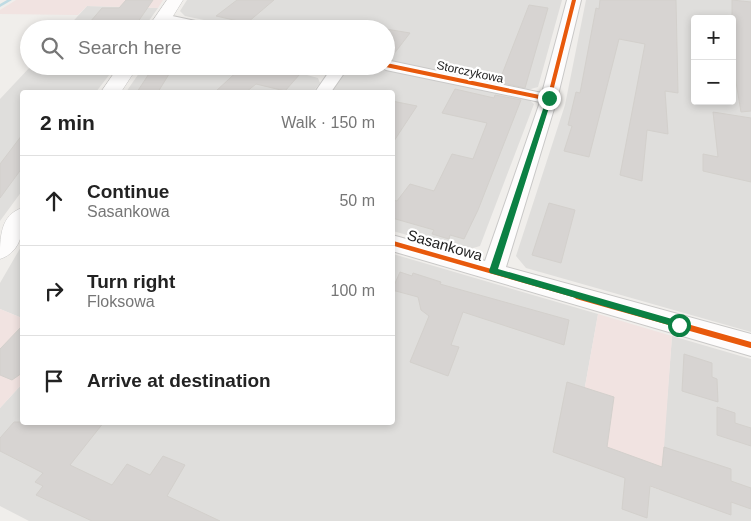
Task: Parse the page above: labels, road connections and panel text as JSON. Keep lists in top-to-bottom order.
{
  "streets": {
    "street": ["Storczykowa", "Sasankowa"]
  },
  "page": {
    "map_buttons": ["+", "−"],
    "search": "Search here",
    "heading": ["2 min", "Walk · 150 m"],
    "list": [
      ["Continue", "Sasankowa", "50 m"],
      ["Turn right", "Floksowa", "100 m"],
      "Arrive at destination"
    ]
  }
}
